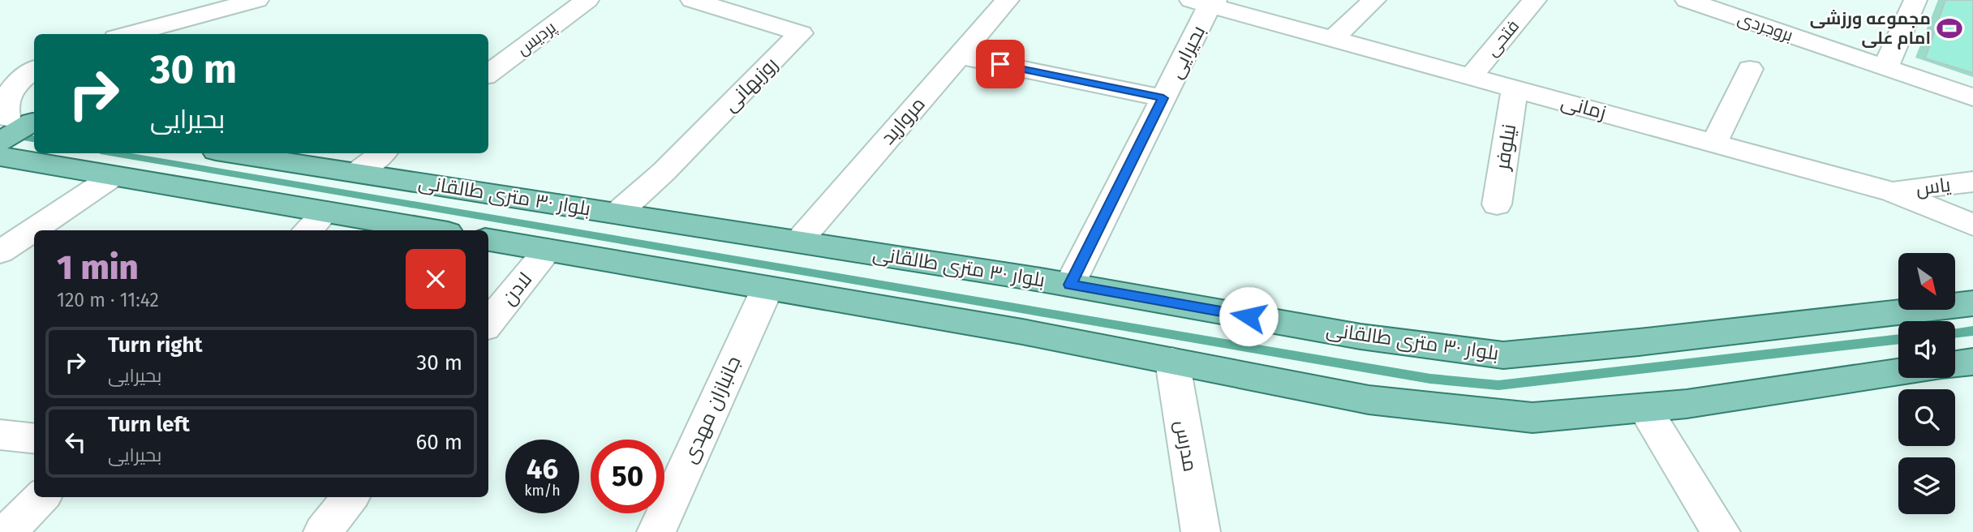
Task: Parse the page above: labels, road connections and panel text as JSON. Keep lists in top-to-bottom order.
{
  "streets": {
    "main road": ["بلوار ۳۰ متری طالقانی"],
    "street": [
      "بروجردی",
      "پردیس",
      "فتحی",
      "بحیرایی",
      "روزبهانی",
      "زمانی",
      "مروارید",
      "نیلوفر",
      "یاس",
      "لادن",
      "جانبازان مهدی",
      "مدرس"
    ]
  },
  "crossings": [
    ["فتحی", "زمانی"],
    ["بحیرایی", "زمانی"],
    ["بحیرایی", "مروارید"],
    ["بحیرایی", "بلوار ۳۰ متری طالقانی"],
    ["روزبهانی", "بلوار ۳۰ متری طالقانی"],
    ["زمانی", "نیلوفر"],
    ["زمانی", "یاس"],
    ["مروارید", "بلوار ۳۰ متری طالقانی"]
  ],
  "places": {
    "sports": ["مجموعه ورزشی امام علی"]
  },
  "north": "bottom right",
  "page": {
    "turn": ["30 m", "بحیرایی"],
    "heading": ["1 min", "120 m · 11:42"],
    "list": [
      {
        "name": "Turn right",
        "note": "بحیرایی",
        "value": "30 m"
      },
      {
        "name": "Turn left",
        "note": "بحیرایی",
        "value": "60 m"
      }
    ],
    "speed": "46 km/h",
    "limit": "50"
  }
}
